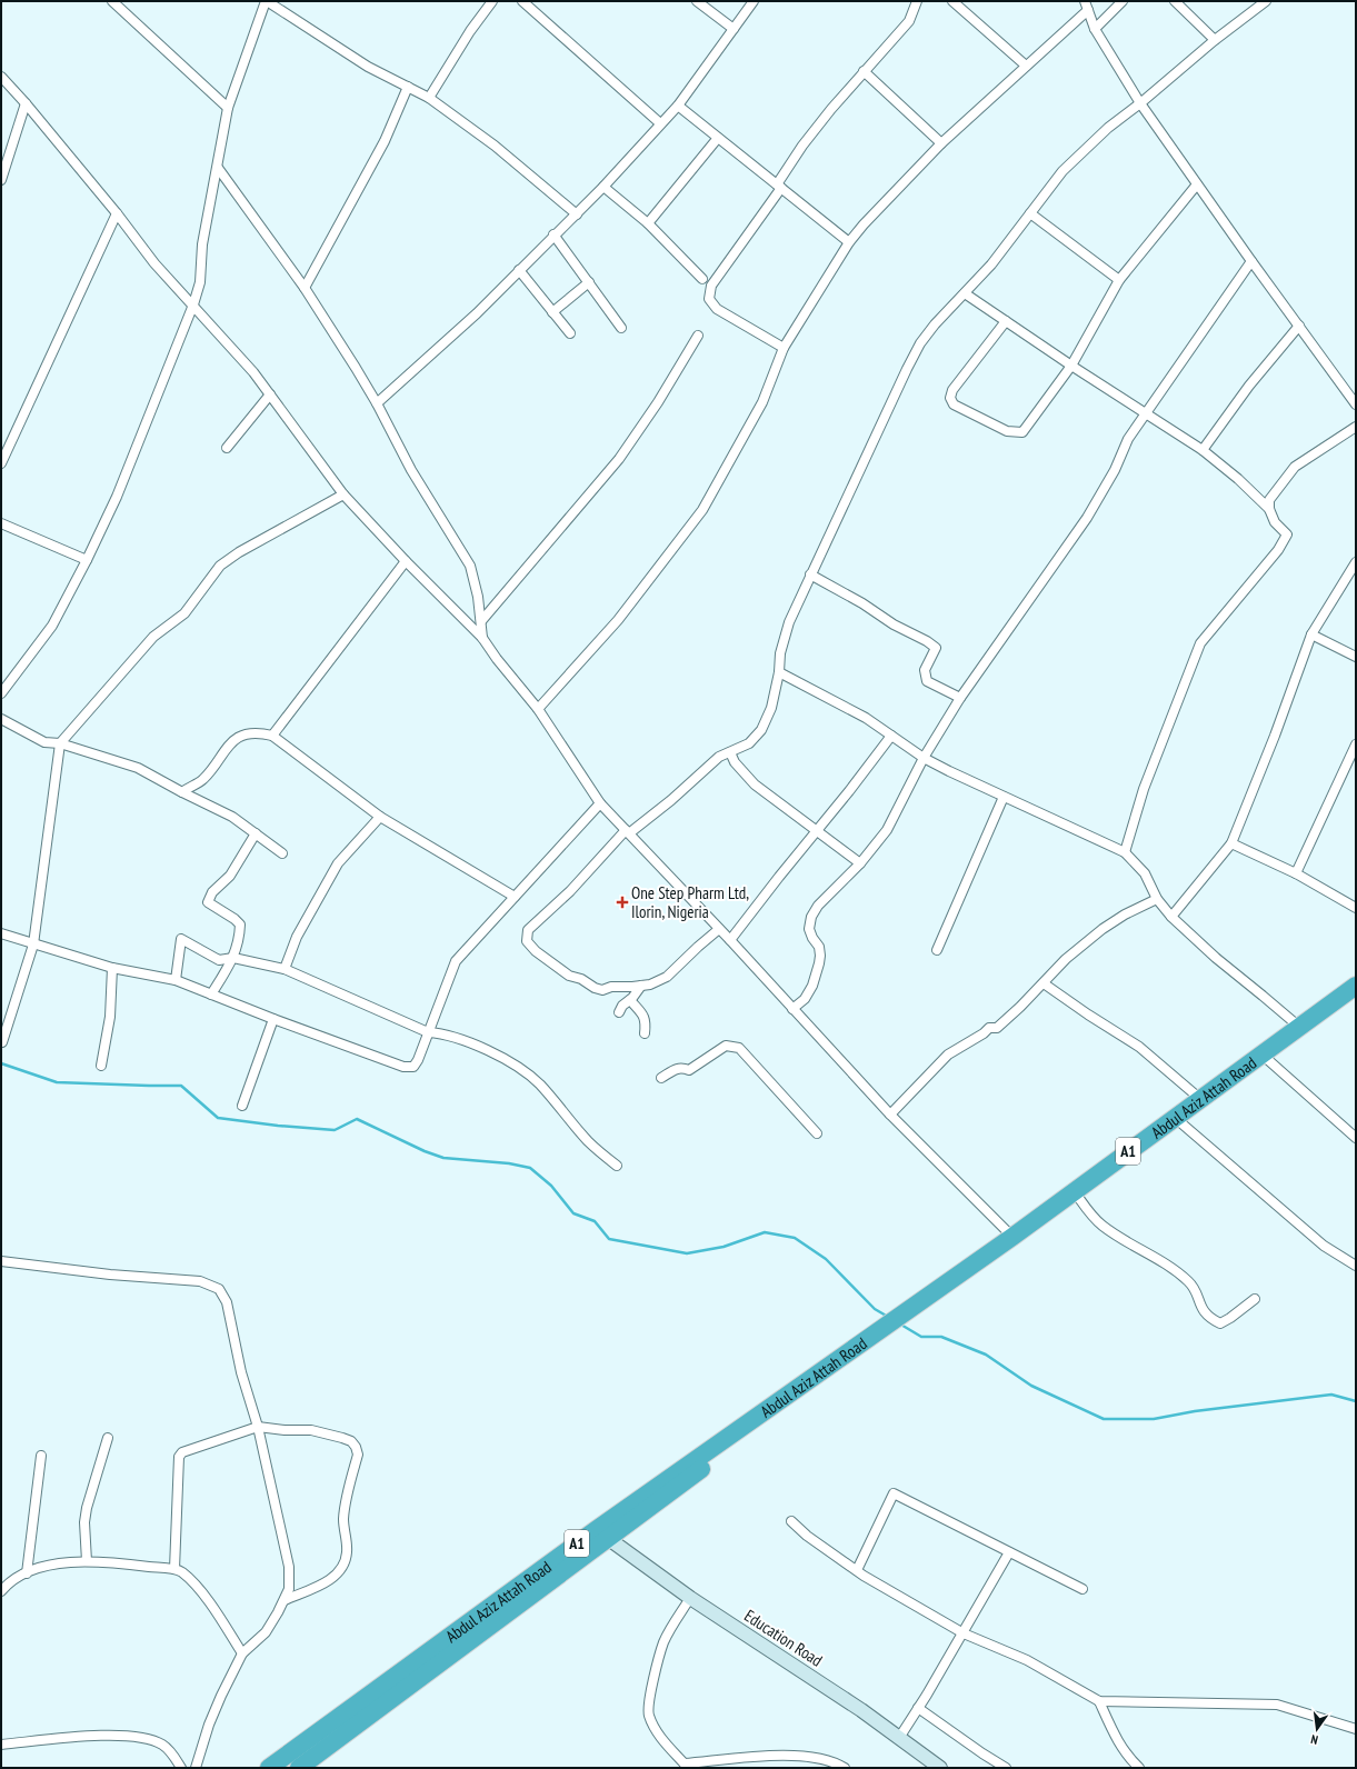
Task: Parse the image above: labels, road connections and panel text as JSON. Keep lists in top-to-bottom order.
{
  "streets": {
    "highway": ["Abdul Aziz Attah Road", "A1"],
    "street": ["Education Road"]
  },
  "crossings": [
    ["Abdul Aziz Attah Road", "Education Road"]
  ],
  "places": {
    "health": ["One Step Pharm Ltd, Ilorin, Nigeria"]
  },
  "north": "bottom"
}
